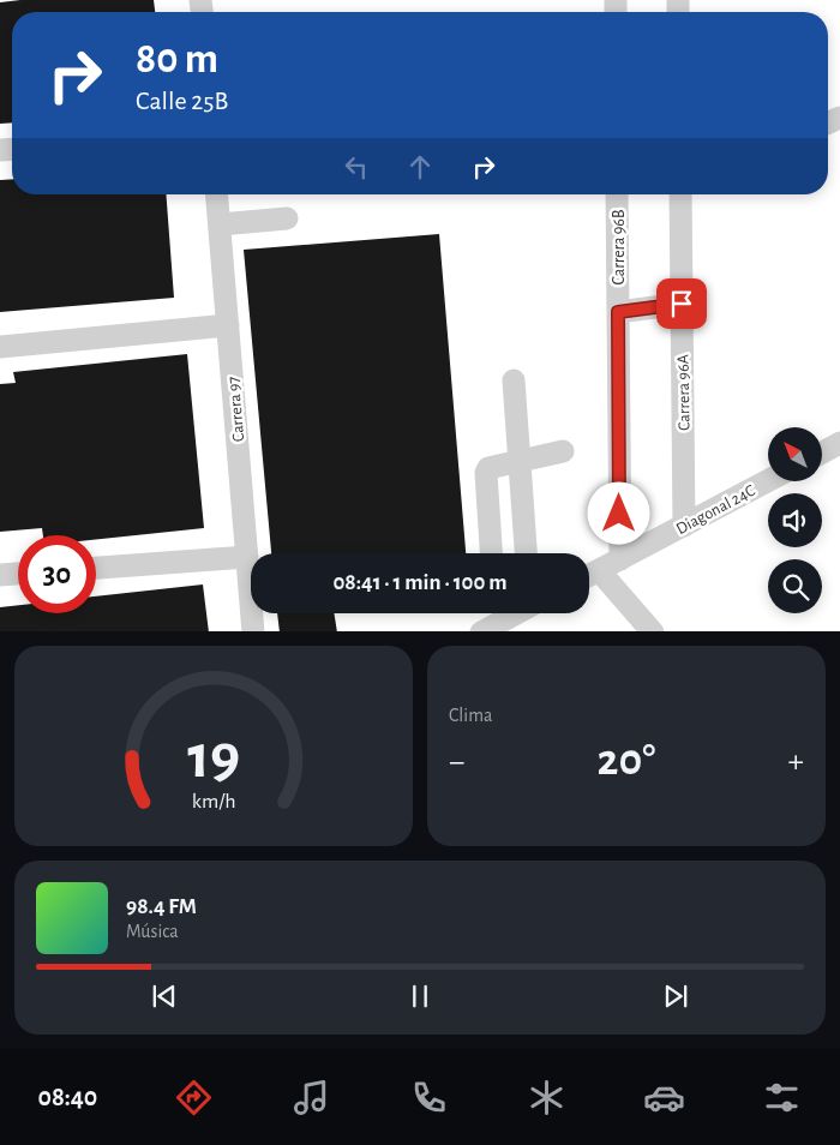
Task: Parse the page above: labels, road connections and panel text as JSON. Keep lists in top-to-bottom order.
{
  "streets": {
    "street": [
      "Carrera 96B",
      "Carrera 96A",
      "Carrera 97",
      "Diagonal 24C"
    ]
  },
  "crossings": [
    ["Carrera 96B", "Diagonal 24C"],
    ["Carrera 96A", "Diagonal 24C"]
  ],
  "north": "top left",
  "page": {
    "turn": ["80 m", "Calle 25B"],
    "limit": "30",
    "trip": "08:41 · 1 min · 100 m",
    "tile": "Clima",
    "heat": ["−", "20°", "+"],
    "song": ["98.4 FM", "Música"],
    "tabs": "08:40",
    "gauge": ["19", "km/h"]
  }
}
